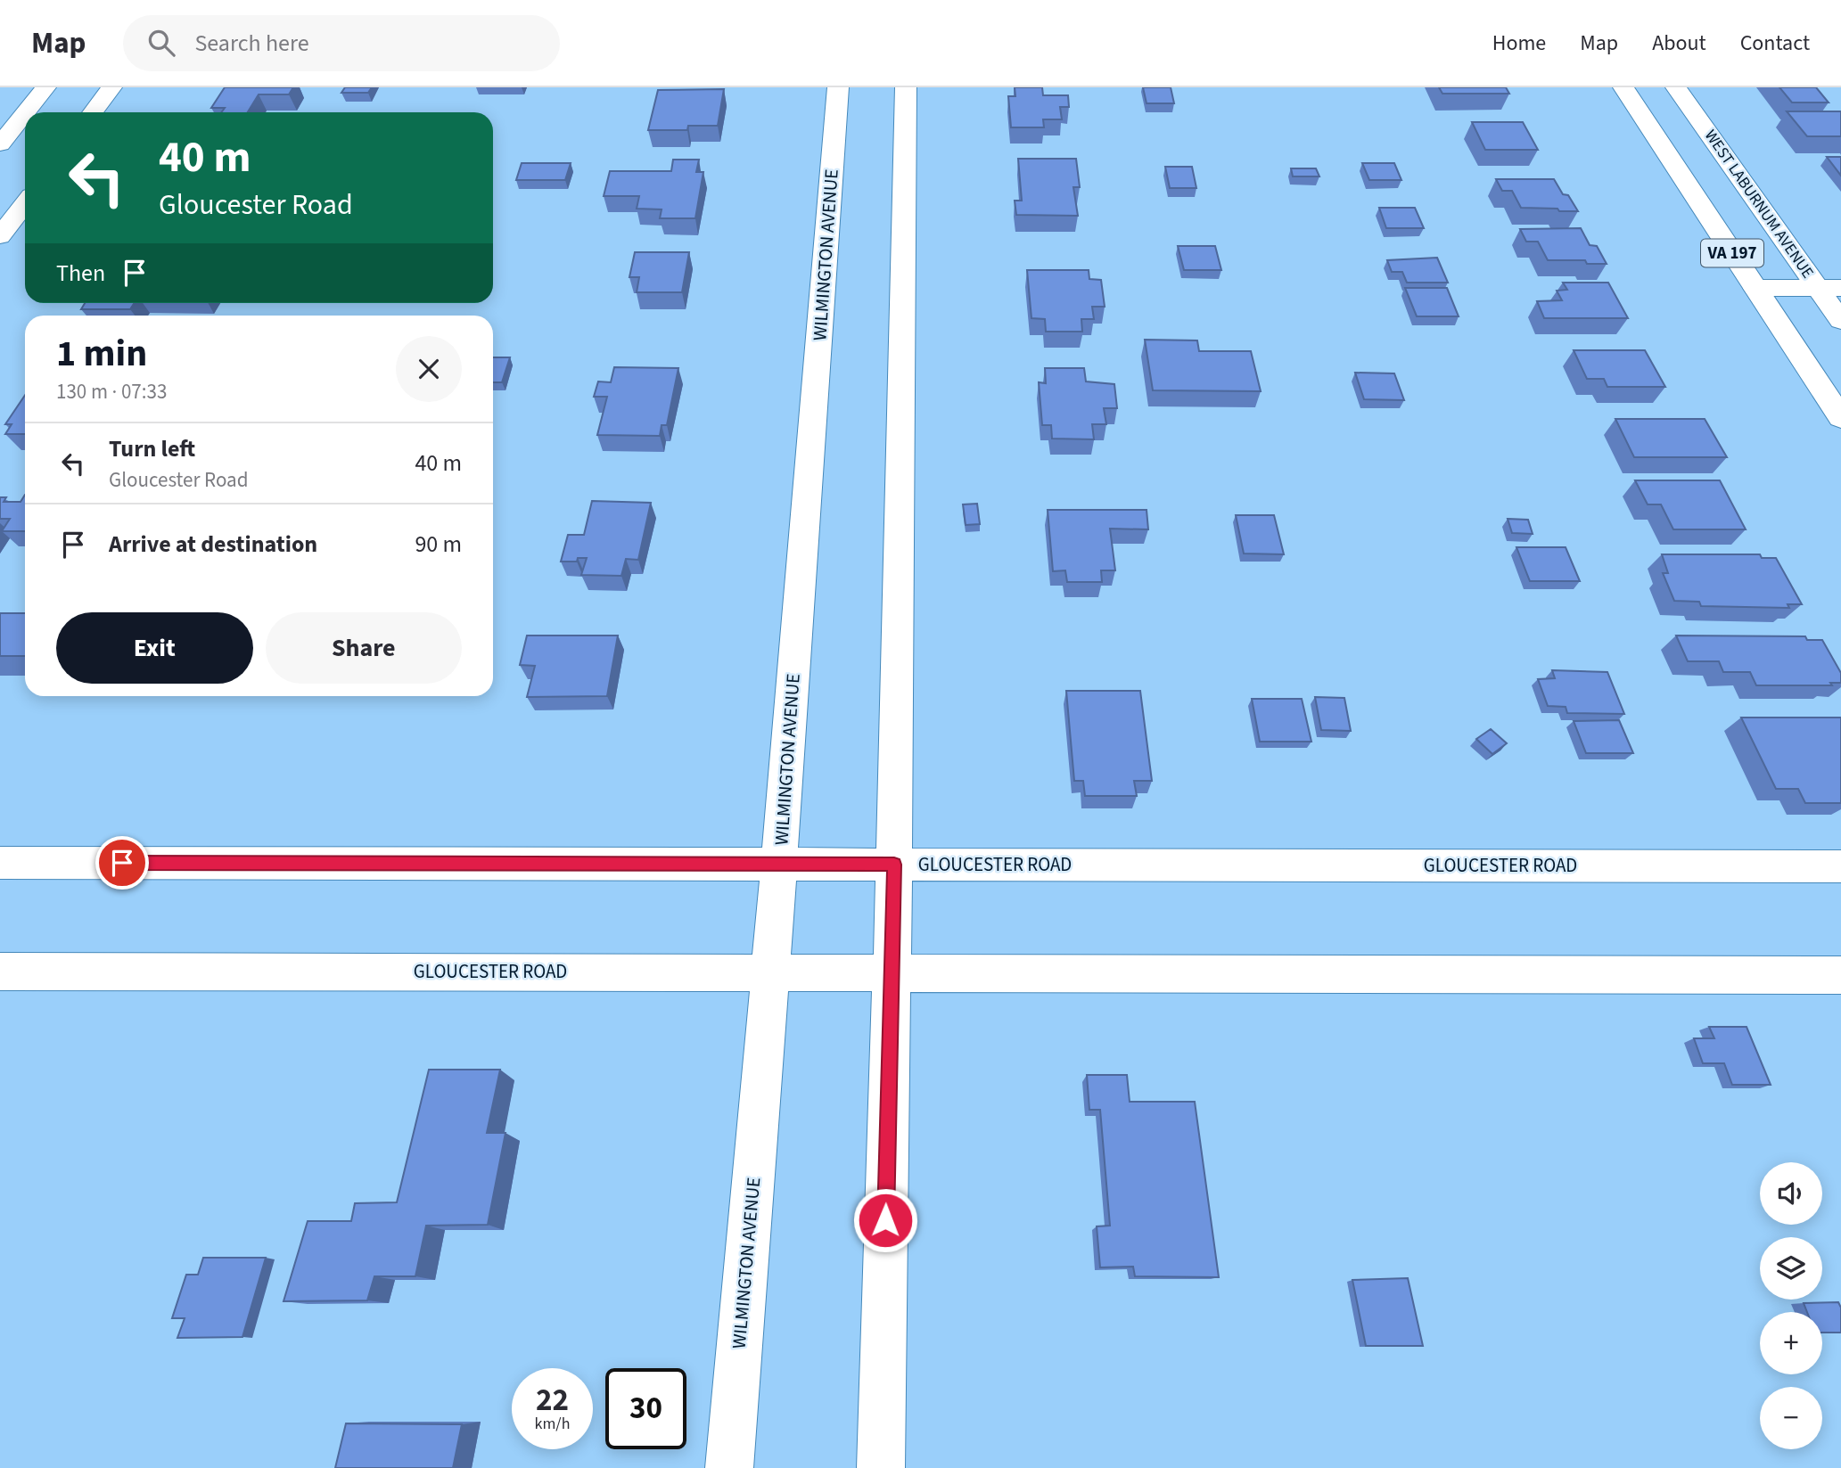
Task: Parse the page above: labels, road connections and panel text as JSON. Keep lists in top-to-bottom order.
{
  "streets": {
    "street": [
      "WEST LABURNUM AVENUE",
      "VA 197",
      "WILMINGTON AVENUE",
      "GLOUCESTER ROAD"
    ]
  },
  "crossings": [
    ["WILMINGTON AVENUE", "GLOUCESTER ROAD"]
  ],
  "page": {
    "header": "Map",
    "search": "Search here",
    "nav": [
      "Home",
      "Map",
      "About",
      "Contact"
    ],
    "turn": ["40 m", "Gloucester Road"],
    "then": "Then",
    "heading": ["1 min", "130 m · 07:33"],
    "list": [
      {
        "name": "Turn left",
        "note": "Gloucester Road",
        "value": "40 m"
      },
      {
        "name": "Arrive at destination",
        "value": "90 m"
      }
    ],
    "buttons": ["Exit", "Share"],
    "map_buttons": ["+", "−"],
    "speed": "22 km/h",
    "limit": "30"
  }
}
